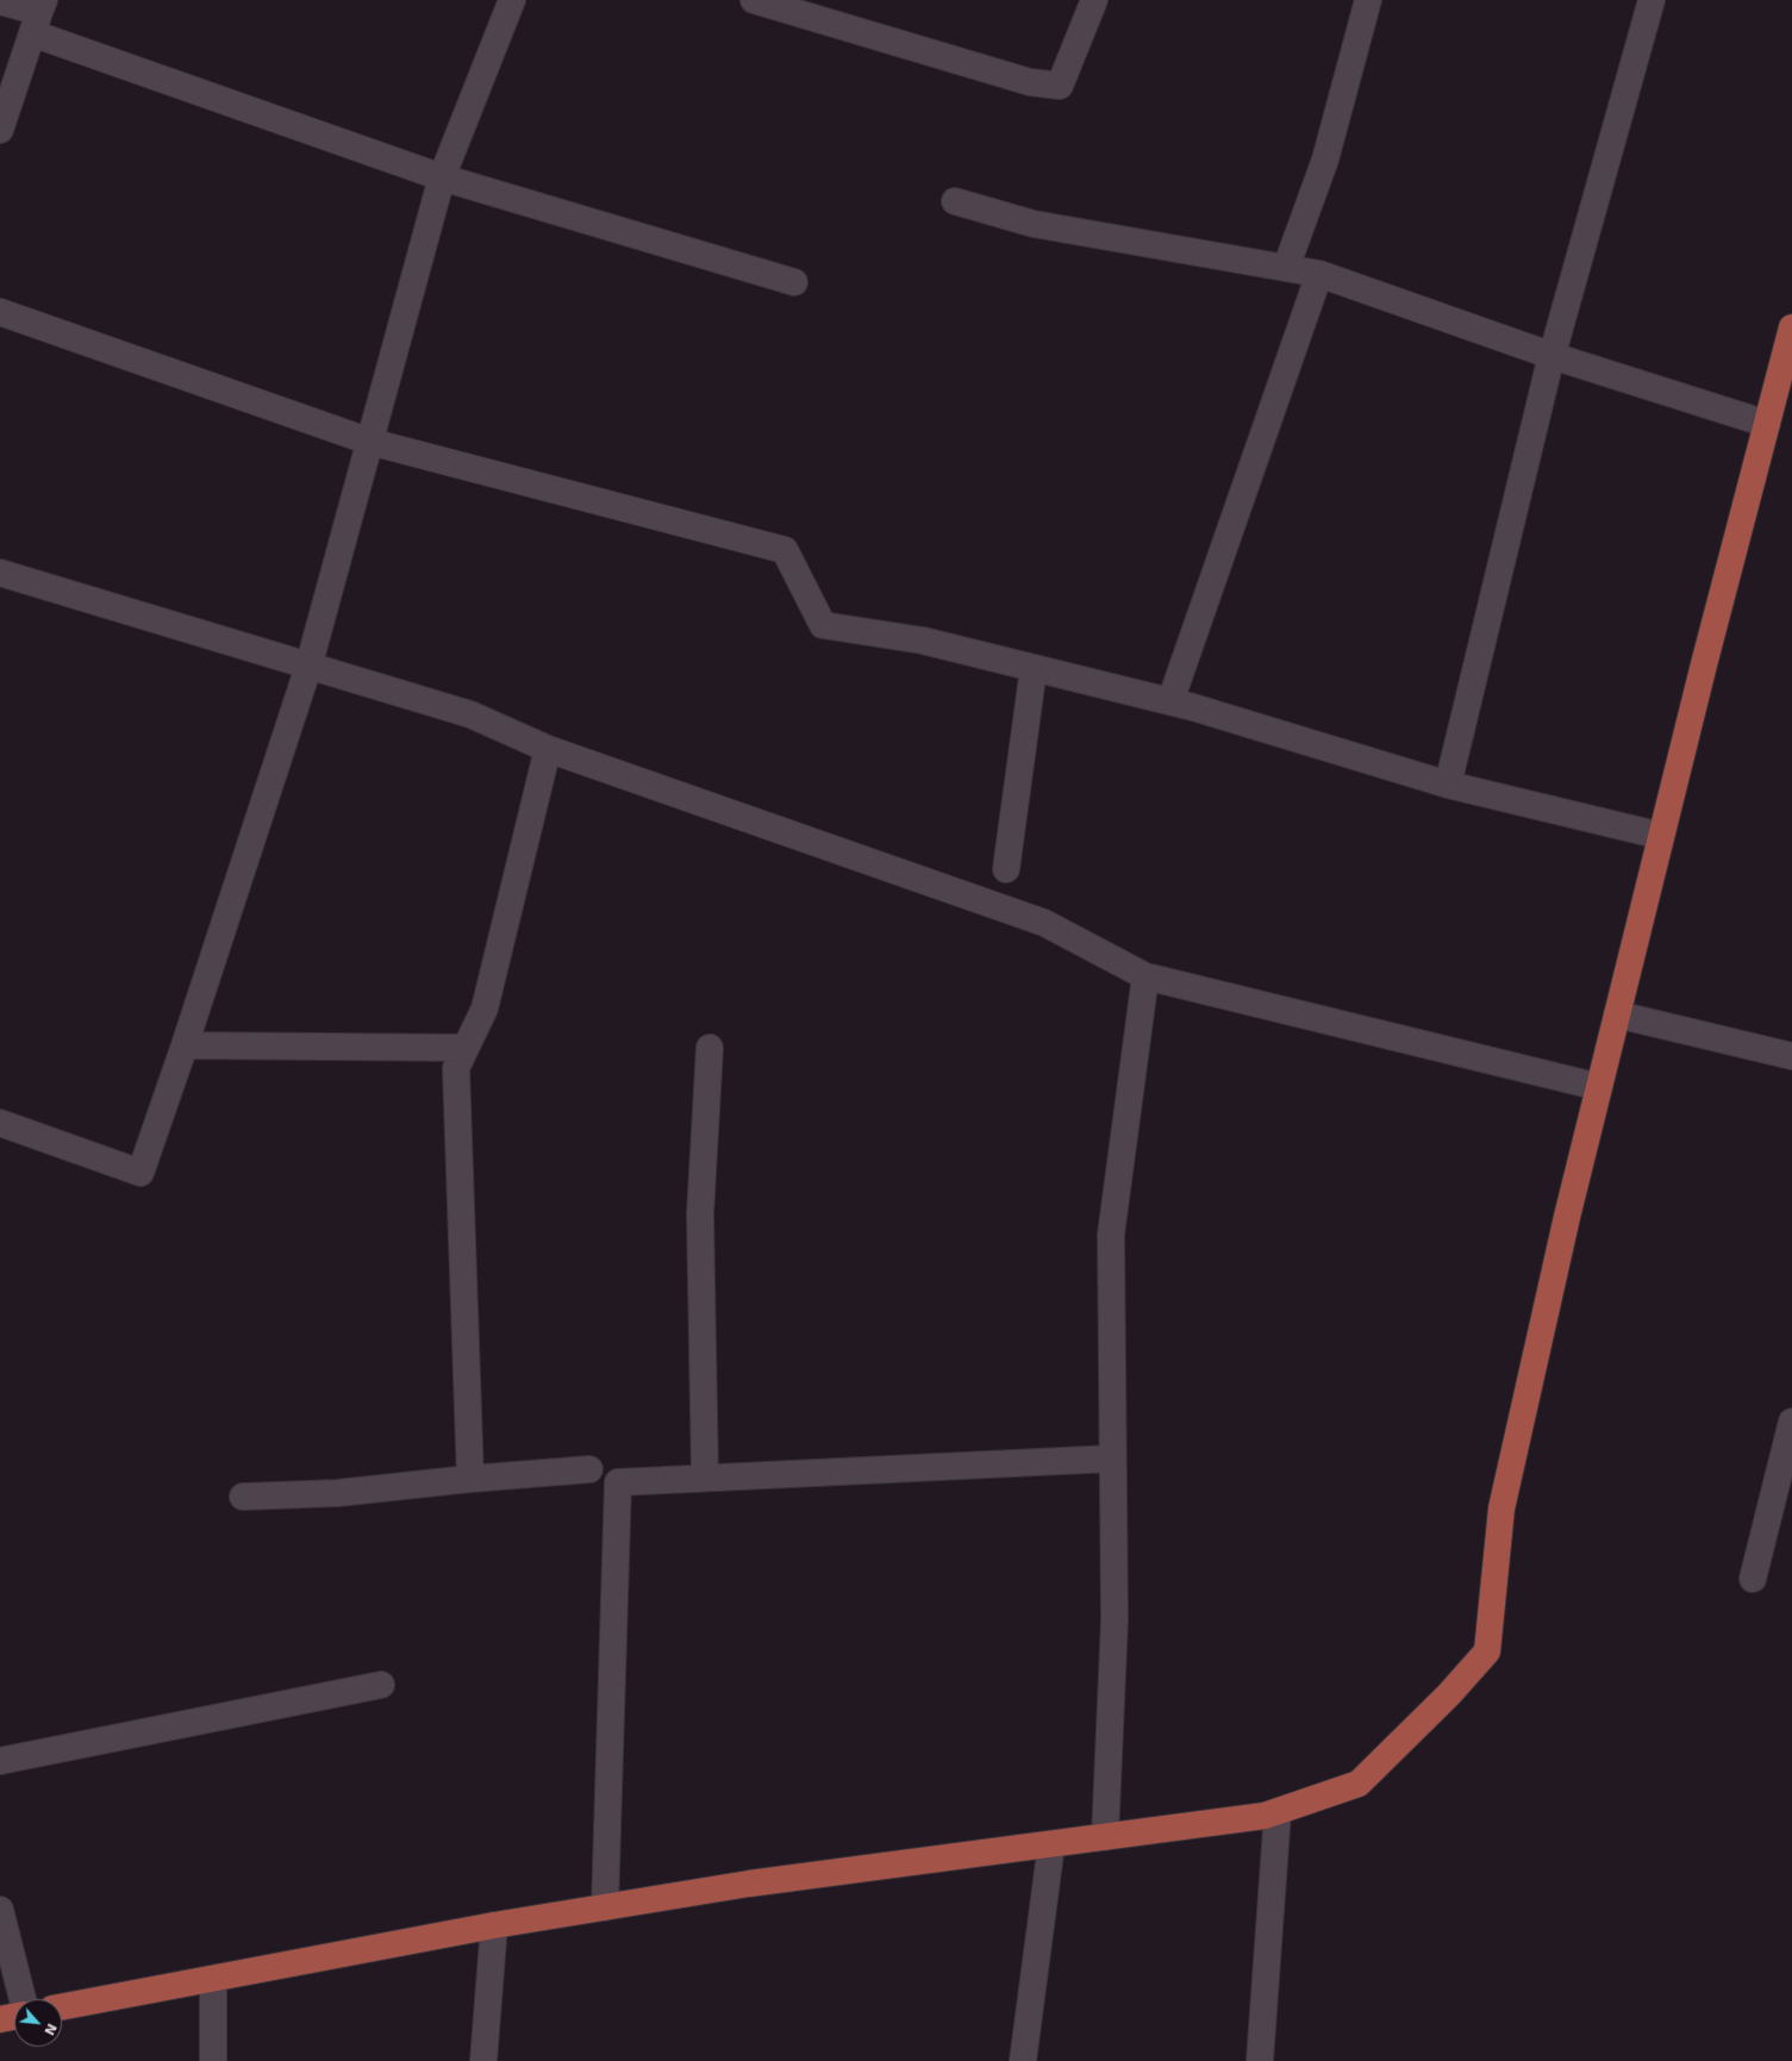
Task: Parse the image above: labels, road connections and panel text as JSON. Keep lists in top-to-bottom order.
{
  "north": "bottom right"
}
